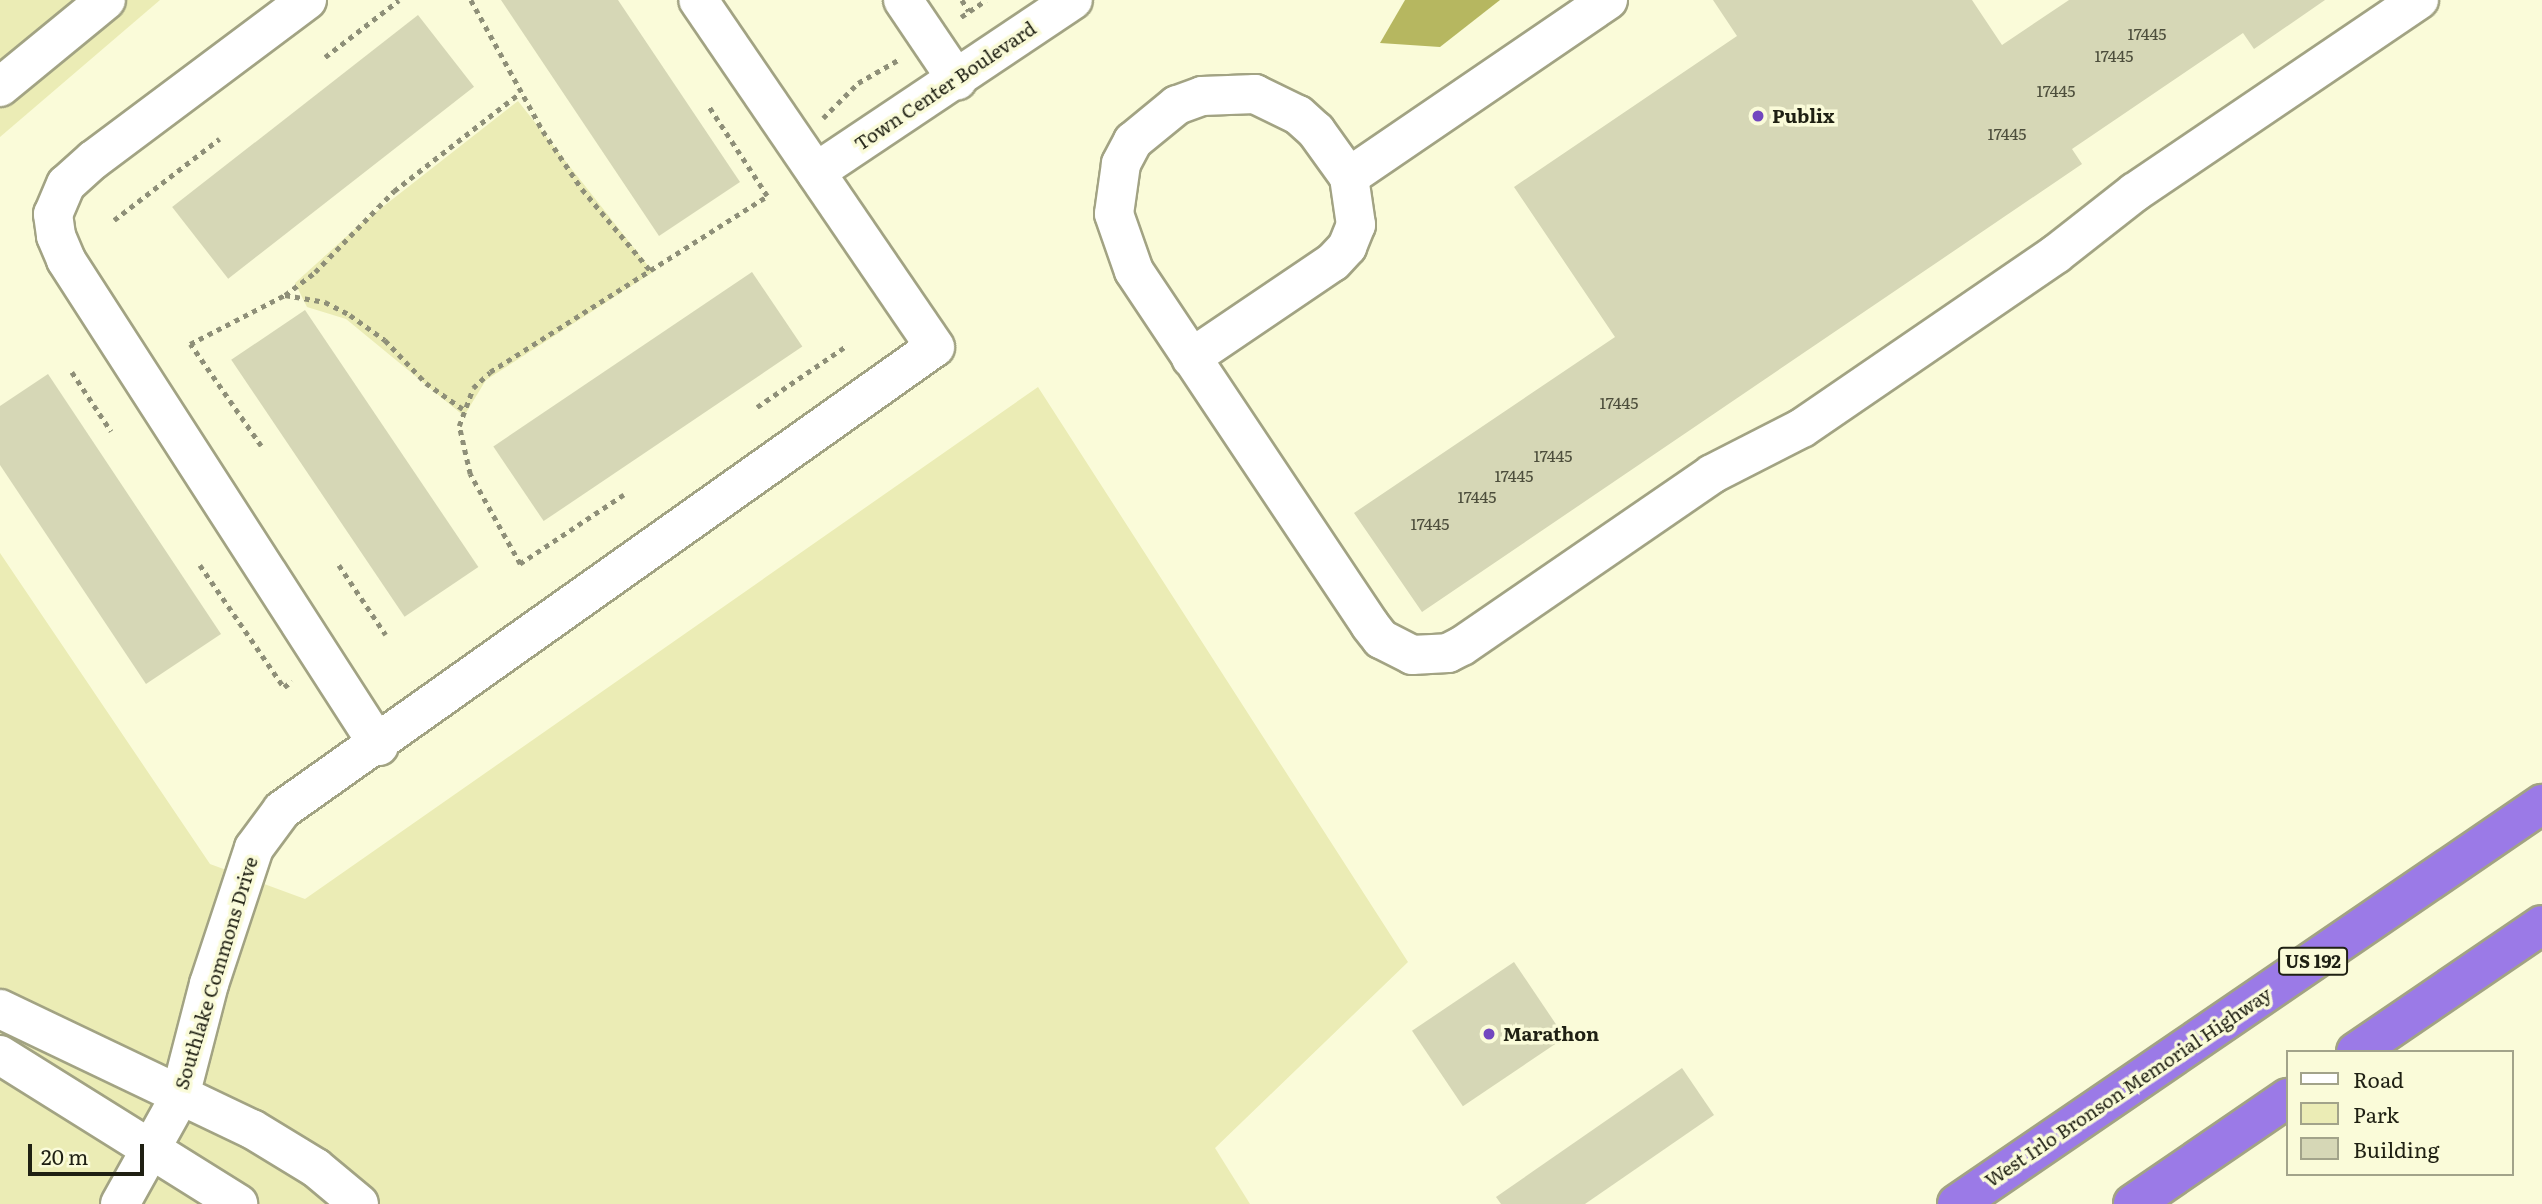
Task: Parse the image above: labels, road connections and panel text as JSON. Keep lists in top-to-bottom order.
{
  "streets": {
    "highway": ["US 192", "West Irlo Bronson Memorial Highway"],
    "street": ["Town Center Boulevard", "Southlake Commons Drive"]
  },
  "crossings": [
    ["Town Center Boulevard", "Southlake Commons Drive"]
  ],
  "places": ["Publix", "Marathon"],
  "house_numbers": [
    "17445",
    "17445",
    "17445",
    "17445",
    "17445",
    "17445",
    "17445",
    "17445",
    "17445"
  ],
  "legend": ["Road", "Park", "Building"],
  "scale_bar": "20 m"
}
